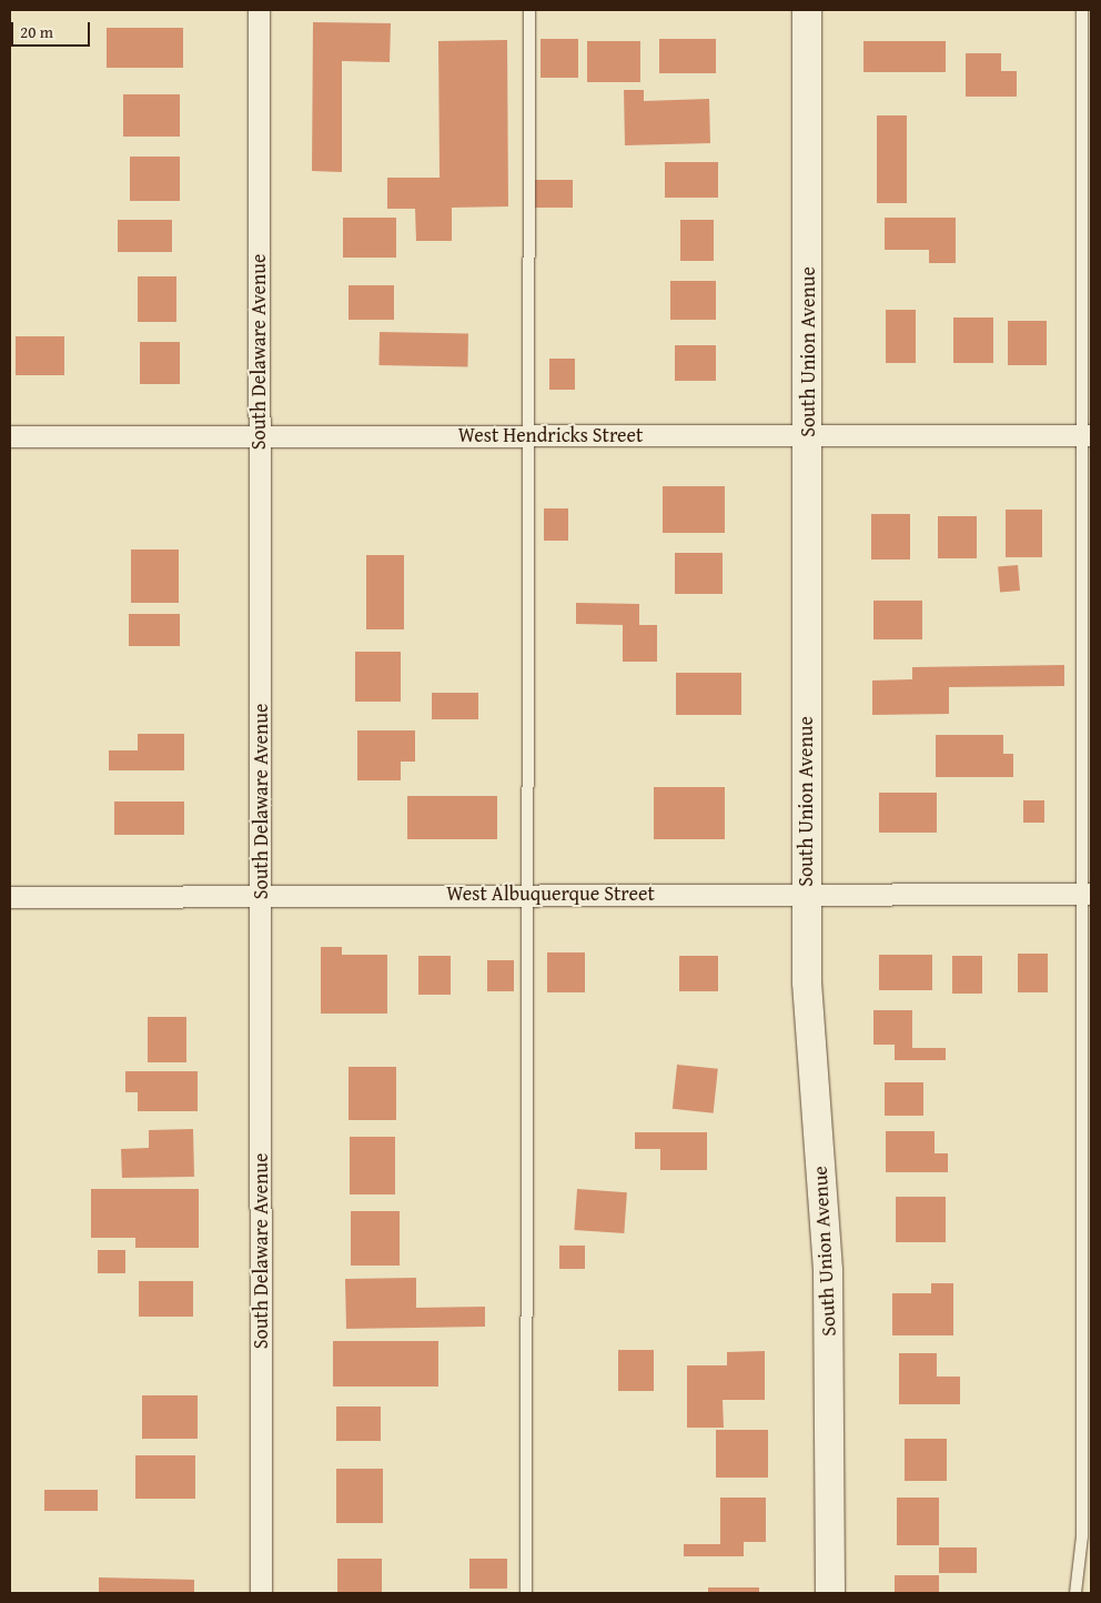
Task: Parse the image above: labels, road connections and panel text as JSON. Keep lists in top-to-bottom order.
{
  "streets": {
    "main road": ["South Union Avenue"],
    "street": ["South Delaware Avenue", "West Hendricks Street", "West Albuquerque Street"]
  },
  "crossings": [
    ["South Delaware Avenue", "West Hendricks Street"],
    ["South Delaware Avenue", "West Albuquerque Street"],
    ["South Union Avenue", "West Hendricks Street"],
    ["South Union Avenue", "West Albuquerque Street"]
  ],
  "scale_bar": "20 m"
}
